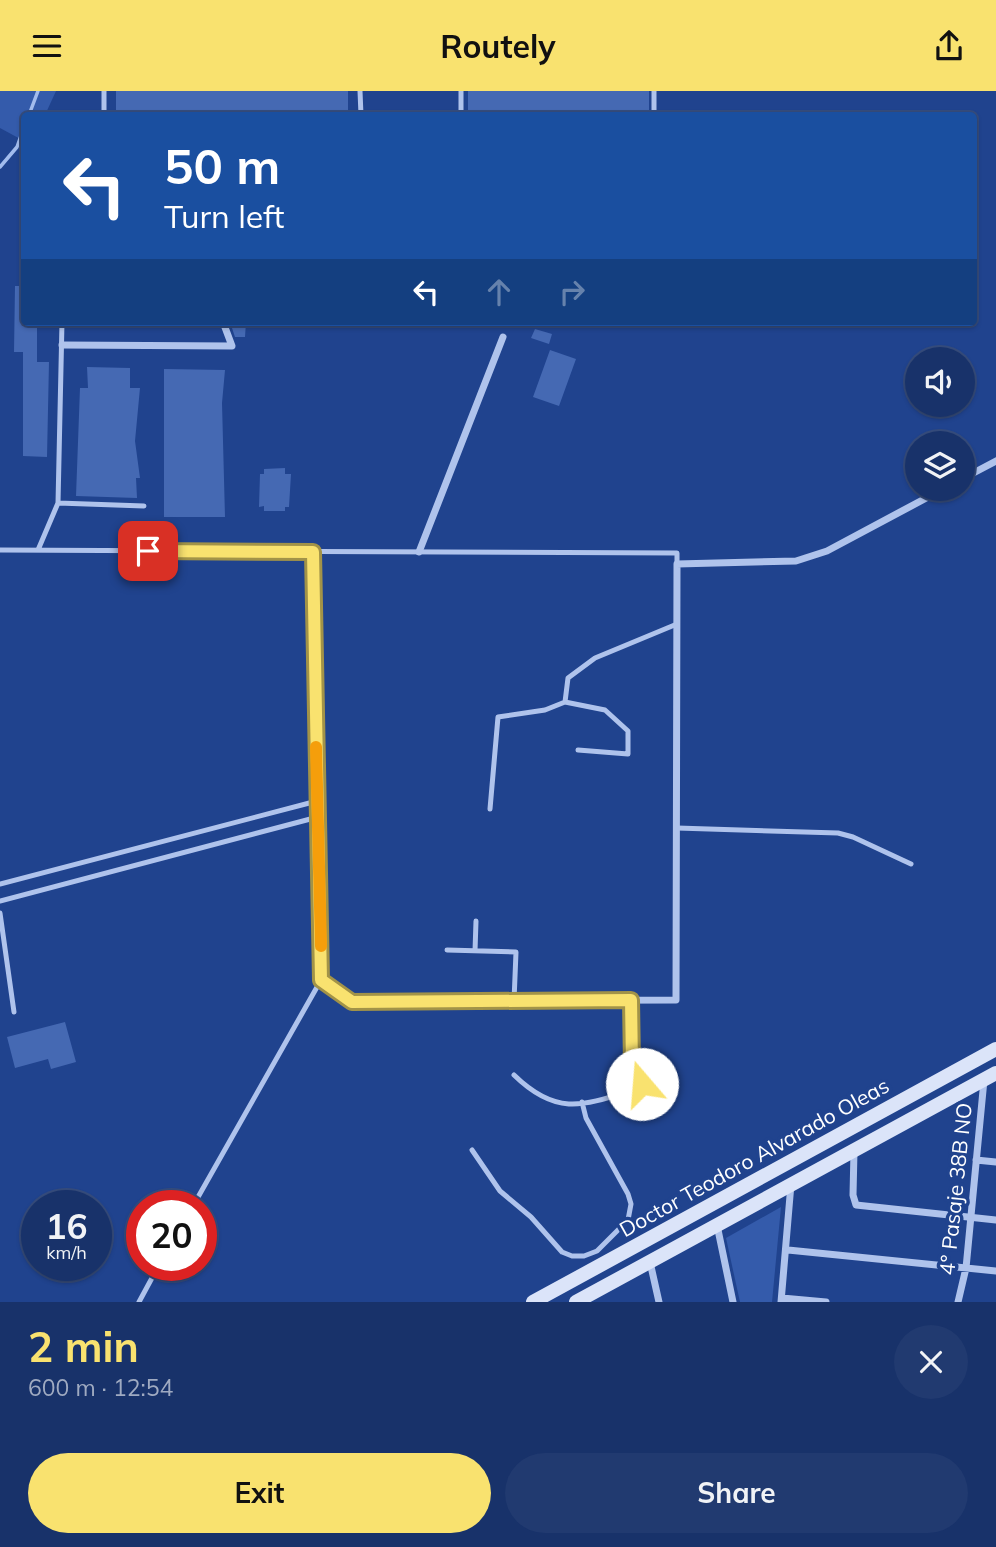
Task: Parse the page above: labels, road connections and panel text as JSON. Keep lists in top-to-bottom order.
{
  "streets": {
    "main road": ["Doctor Teodoro Alvarado Oleas"],
    "street": ["4° Pasaje 38B NO"]
  },
  "crossings": [
    ["Doctor Teodoro Alvarado Oleas", "4° Pasaje 38B NO"]
  ],
  "page": {
    "header": "Routely",
    "turn": ["50 m", "Turn left"],
    "speed": "16 km/h",
    "limit": "20",
    "heading": ["2 min", "600 m · 12:54"],
    "buttons": ["Exit", "Share"]
  }
}
